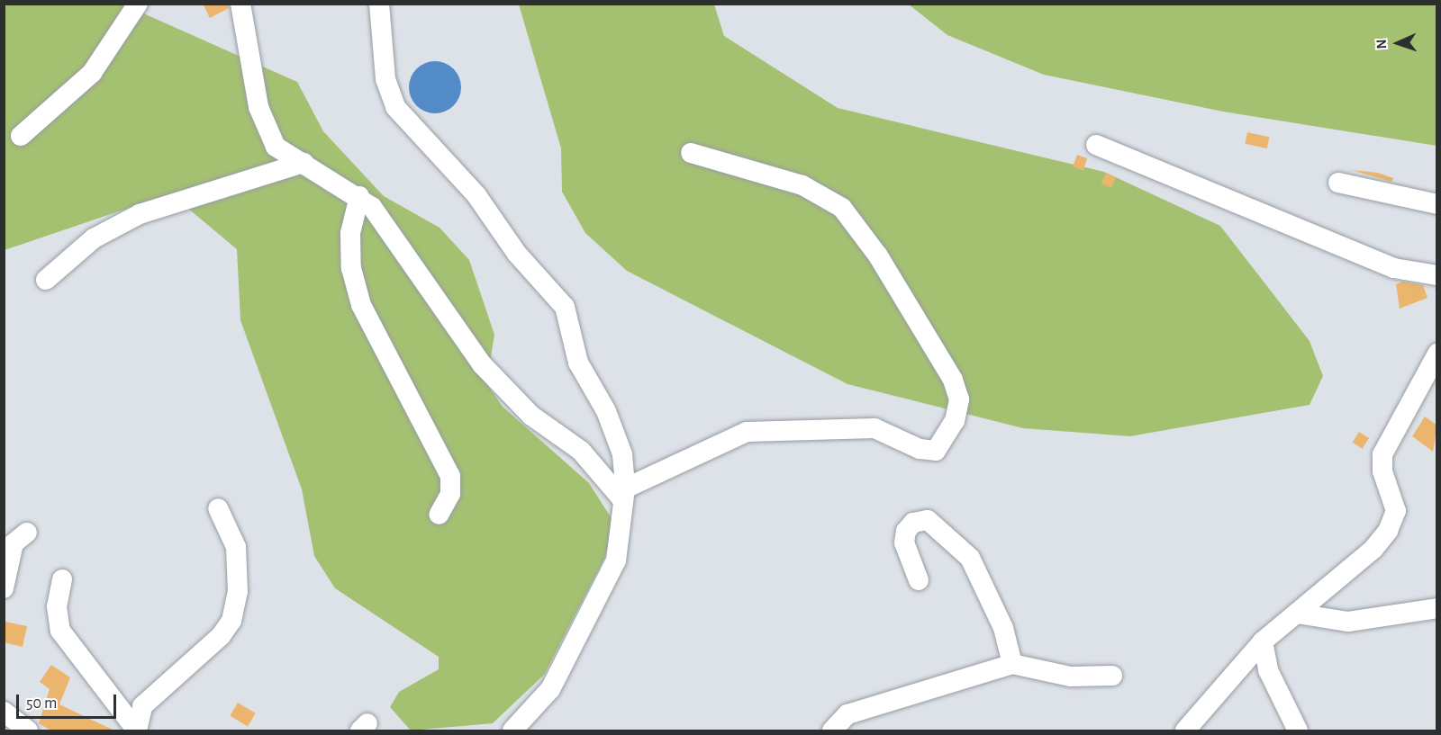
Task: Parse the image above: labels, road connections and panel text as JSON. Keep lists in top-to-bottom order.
{
  "scale_bar": "50 m",
  "north": "left"
}
